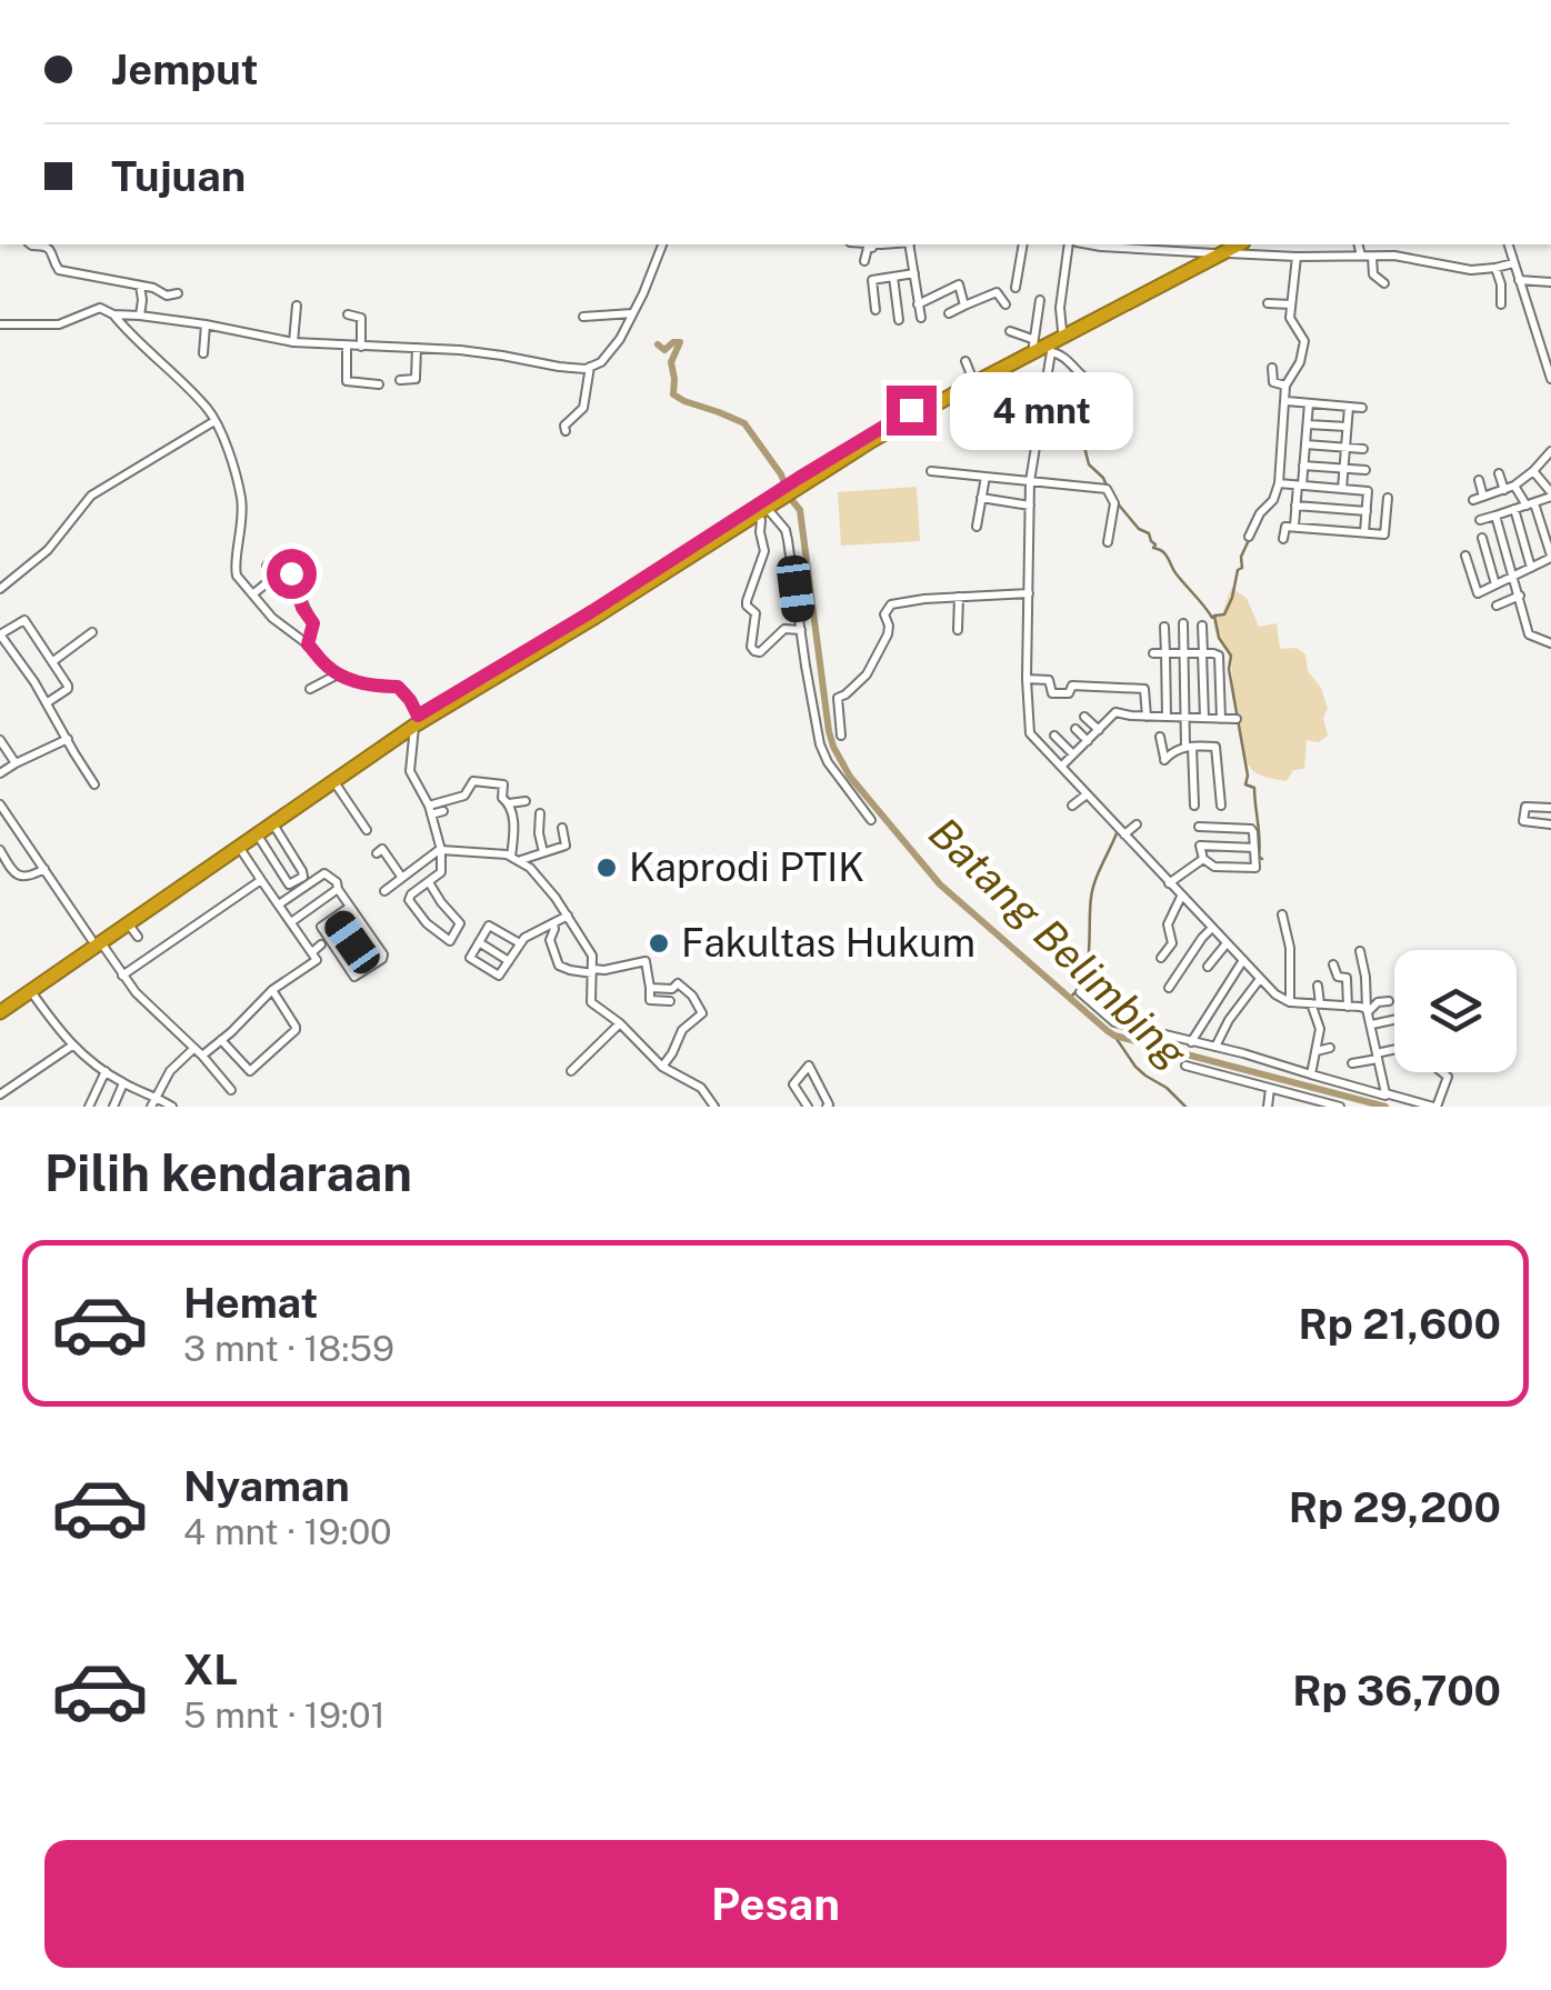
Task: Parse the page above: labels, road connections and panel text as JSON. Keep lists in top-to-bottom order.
{
  "water": ["Batang Belimbing"],
  "places": ["Kaprodi PTIK", "Fakultas Hukum"],
  "page": {
    "banner": ["Jemput", "Tujuan"],
    "bubble": "4 mnt",
    "heading": "Pilih kendaraan",
    "list": [
      {
        "name": "Hemat",
        "note": "3 mnt · 18:59",
        "value": "Rp 21,600"
      },
      {
        "name": "Nyaman",
        "note": "4 mnt · 19:00",
        "value": "Rp 29,200"
      },
      {
        "name": "XL",
        "note": "5 mnt · 19:01",
        "value": "Rp 36,700"
      }
    ],
    "buttons": "Pesan"
  }
}
